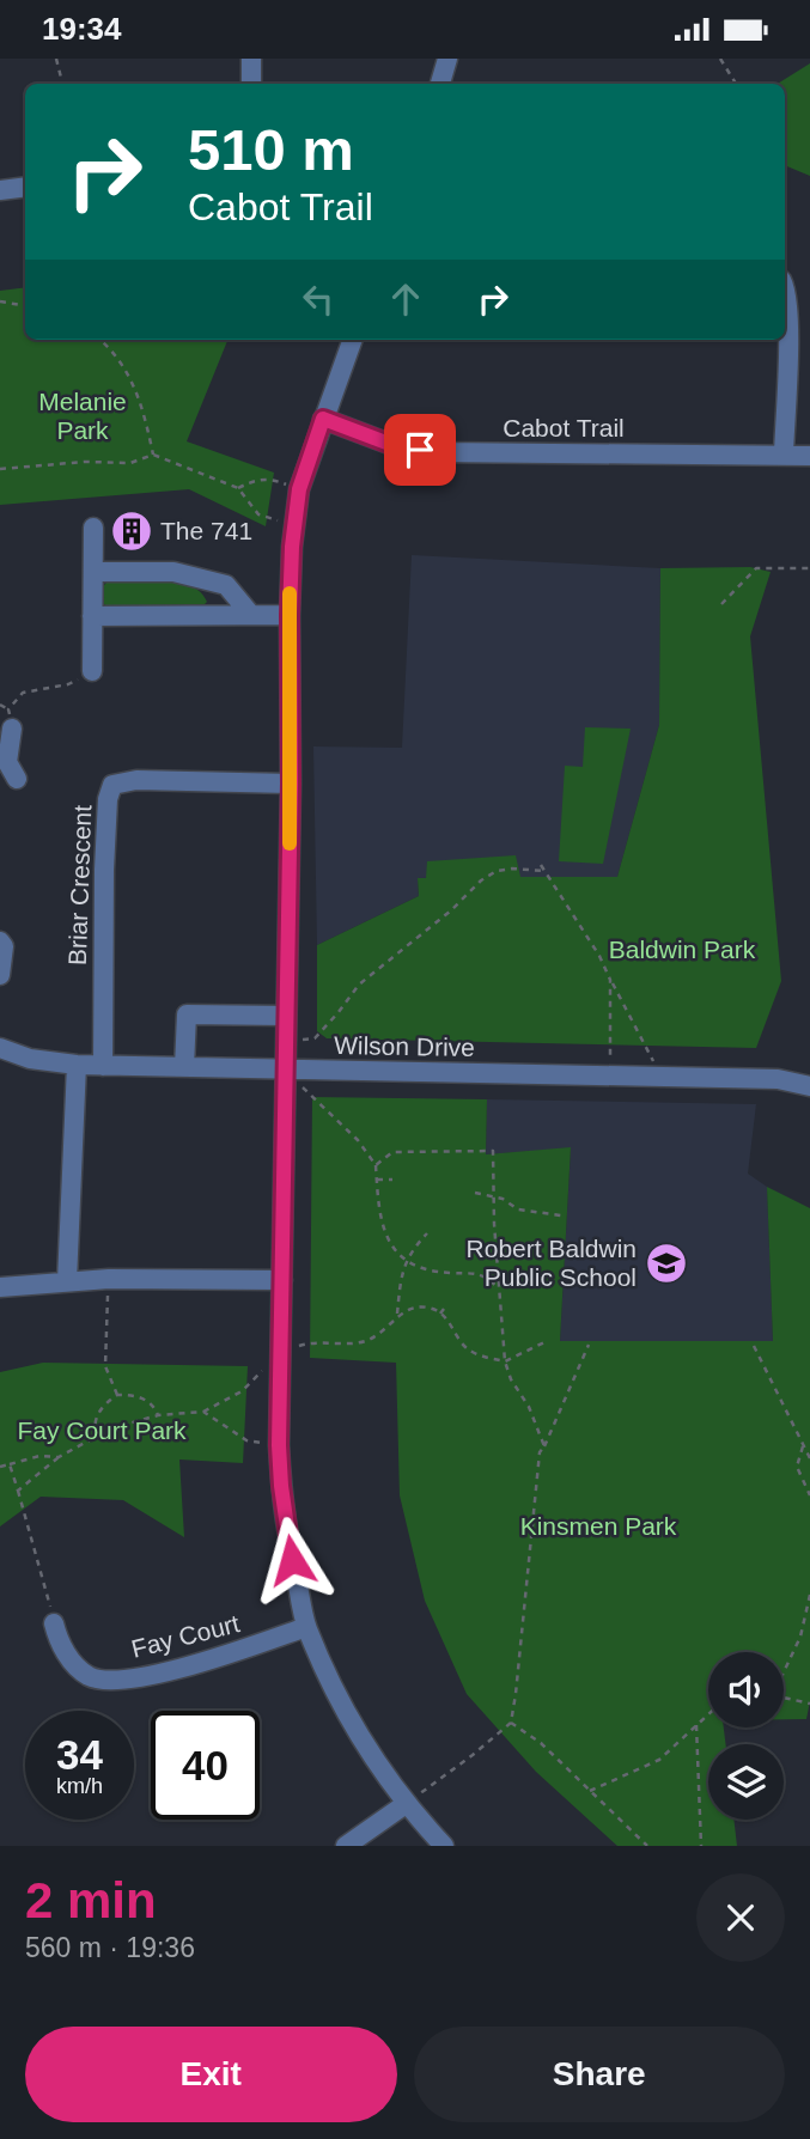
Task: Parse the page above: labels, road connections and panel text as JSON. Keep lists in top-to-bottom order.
{
  "streets": {
    "street": [
      "Cabot Trail",
      "Briar Crescent",
      "Wilson Drive",
      "Fay Court"
    ]
  },
  "crossings": [
    ["Briar Crescent", "Wilson Drive"]
  ],
  "parks": [
    "Melanie Park",
    "Baldwin Park",
    "Fay Court Park",
    "Kinsmen Park"
  ],
  "places": {
    "building": ["The 741"],
    "school or university": ["Robert Baldwin Public School"]
  },
  "page": {
    "status": "19:34",
    "turn": ["510 m", "Cabot Trail"],
    "speed": "34 km/h",
    "limit": "40",
    "heading": ["2 min", "560 m · 19:36"],
    "buttons": ["Exit", "Share"]
  }
}
